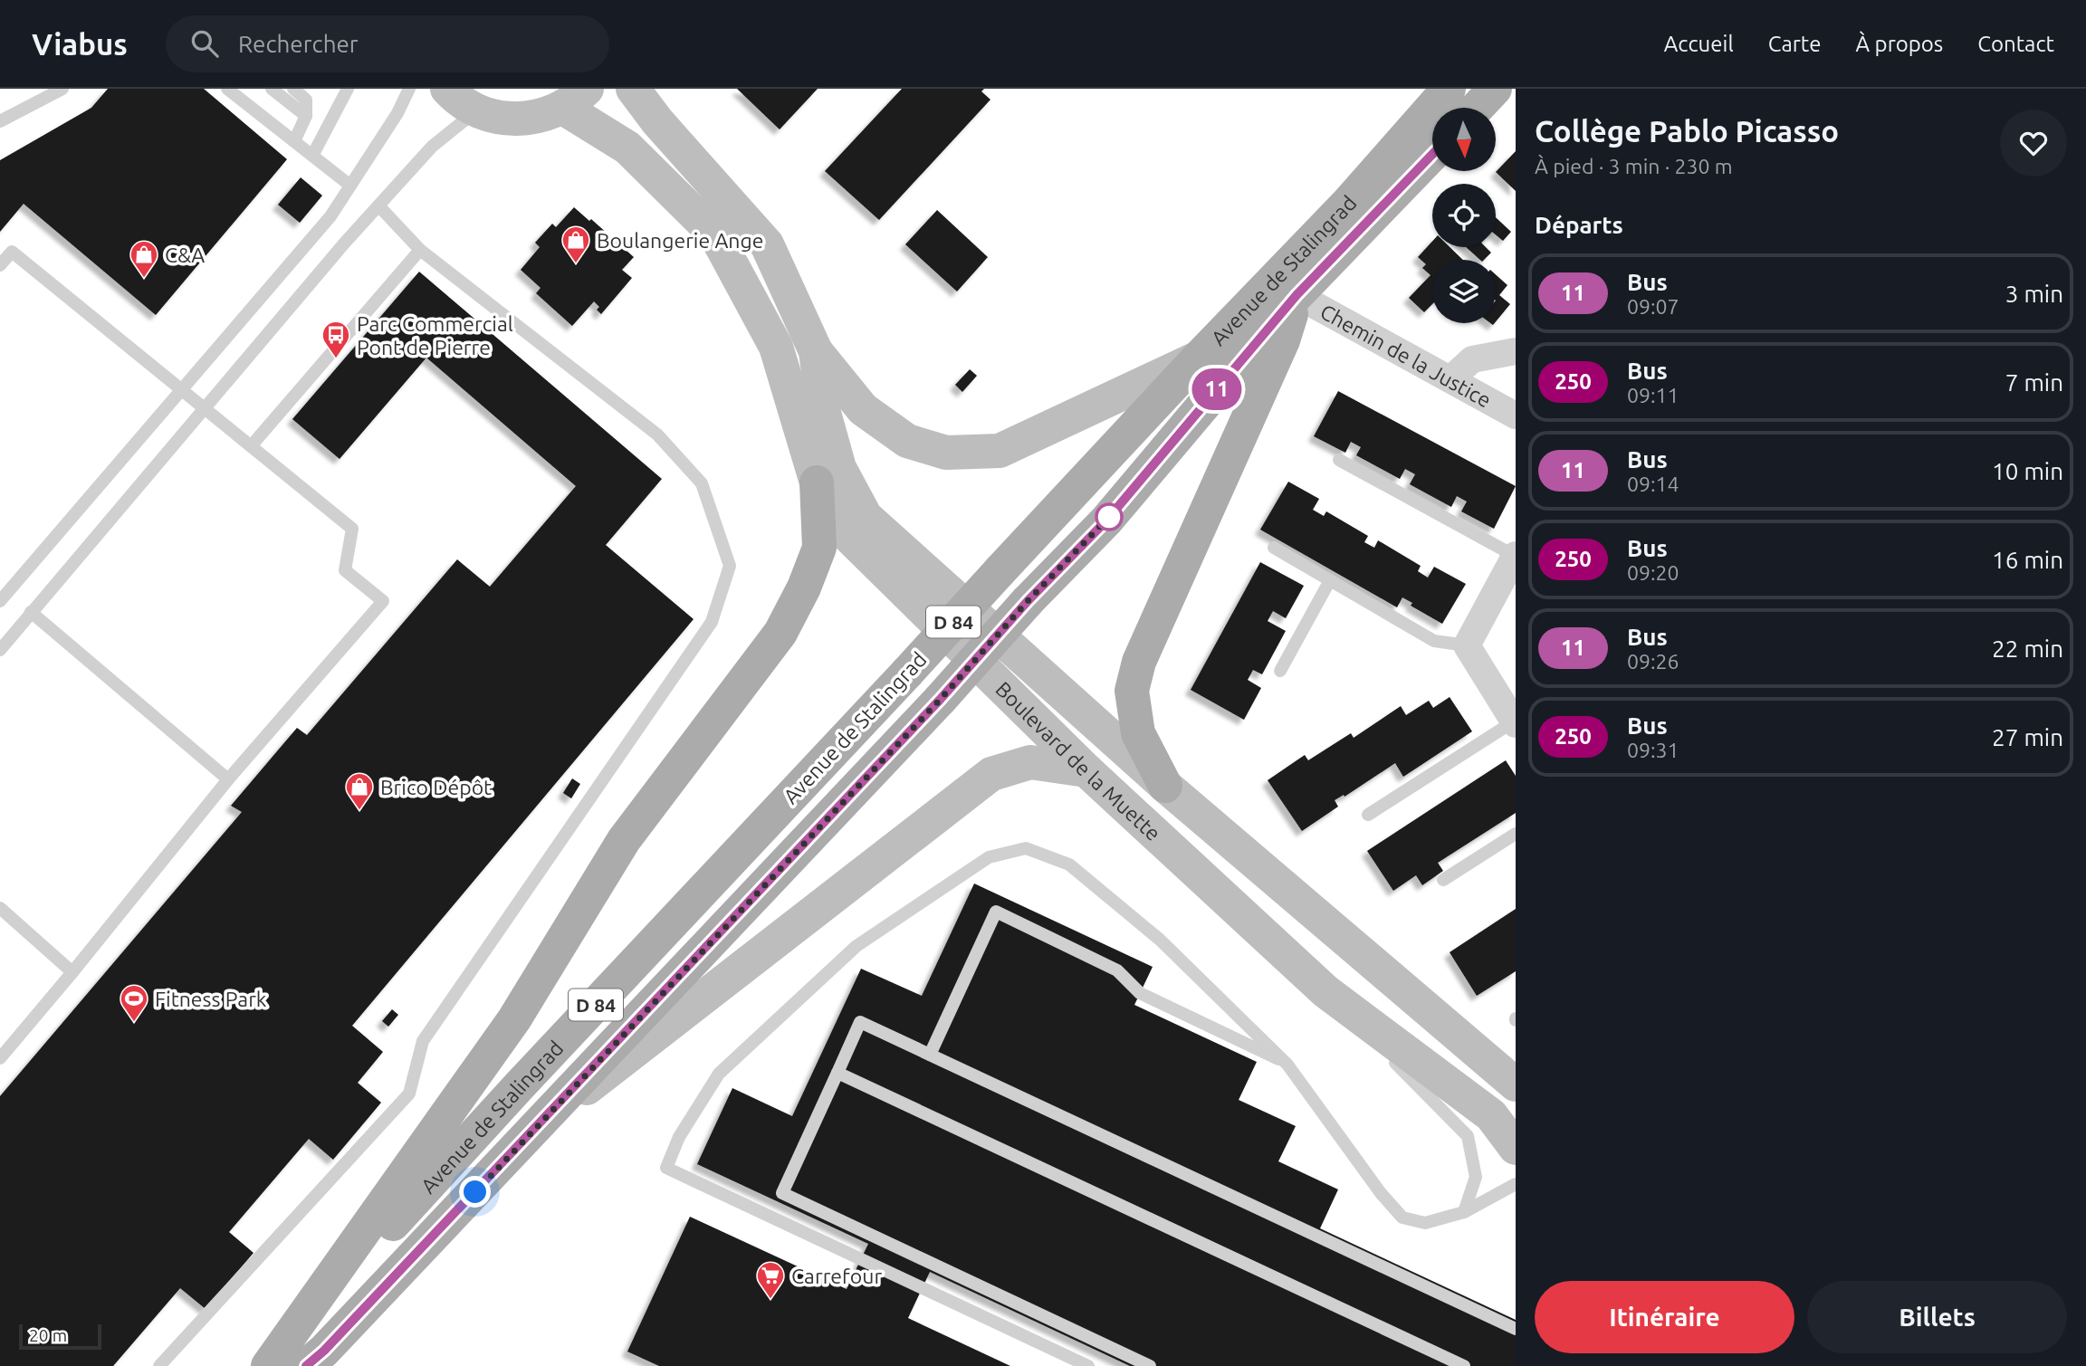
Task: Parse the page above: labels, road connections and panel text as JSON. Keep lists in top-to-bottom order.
{
  "streets": {
    "main road": ["Avenue de Stalingrad", "D 84", "Boulevard de la Muette"],
    "street": ["Chemin de la Justice"]
  },
  "crossings": [
    ["Avenue de Stalingrad", "Chemin de la Justice"]
  ],
  "places": {
    "shop": ["Boulangerie Ange", "C&A", "Brico Dépôt"],
    "bus stop": ["Parc Commercial Pont de Pierre"],
    "sports": ["Fitness Park"],
    "supermarket": ["Carrefour"]
  },
  "lines": ["bus line 11"],
  "scale_bar": "20 m",
  "north": "bottom",
  "page": {
    "header": "Viabus",
    "search": "Rechercher",
    "nav": [
      "Accueil",
      "Carte",
      "À propos",
      "Contact"
    ],
    "on_map": "11",
    "heading": [
      ["Collège Pablo Picasso", "À pied · 3 min · 230 m"],
      "Départs"
    ],
    "list": [
      {
        "mark": "11",
        "name": "Bus",
        "note": "09:07",
        "value": "3 min"
      },
      {
        "mark": "250",
        "name": "Bus",
        "note": "09:11",
        "value": "7 min"
      },
      {
        "mark": "11",
        "name": "Bus",
        "note": "09:14",
        "value": "10 min"
      },
      {
        "mark": "250",
        "name": "Bus",
        "note": "09:20",
        "value": "16 min"
      },
      {
        "mark": "11",
        "name": "Bus",
        "note": "09:26",
        "value": "22 min"
      },
      {
        "mark": "250",
        "name": "Bus",
        "note": "09:31",
        "value": "27 min"
      }
    ],
    "buttons": ["Itinéraire", "Billets"],
    "scale": "20 m"
  }
}
